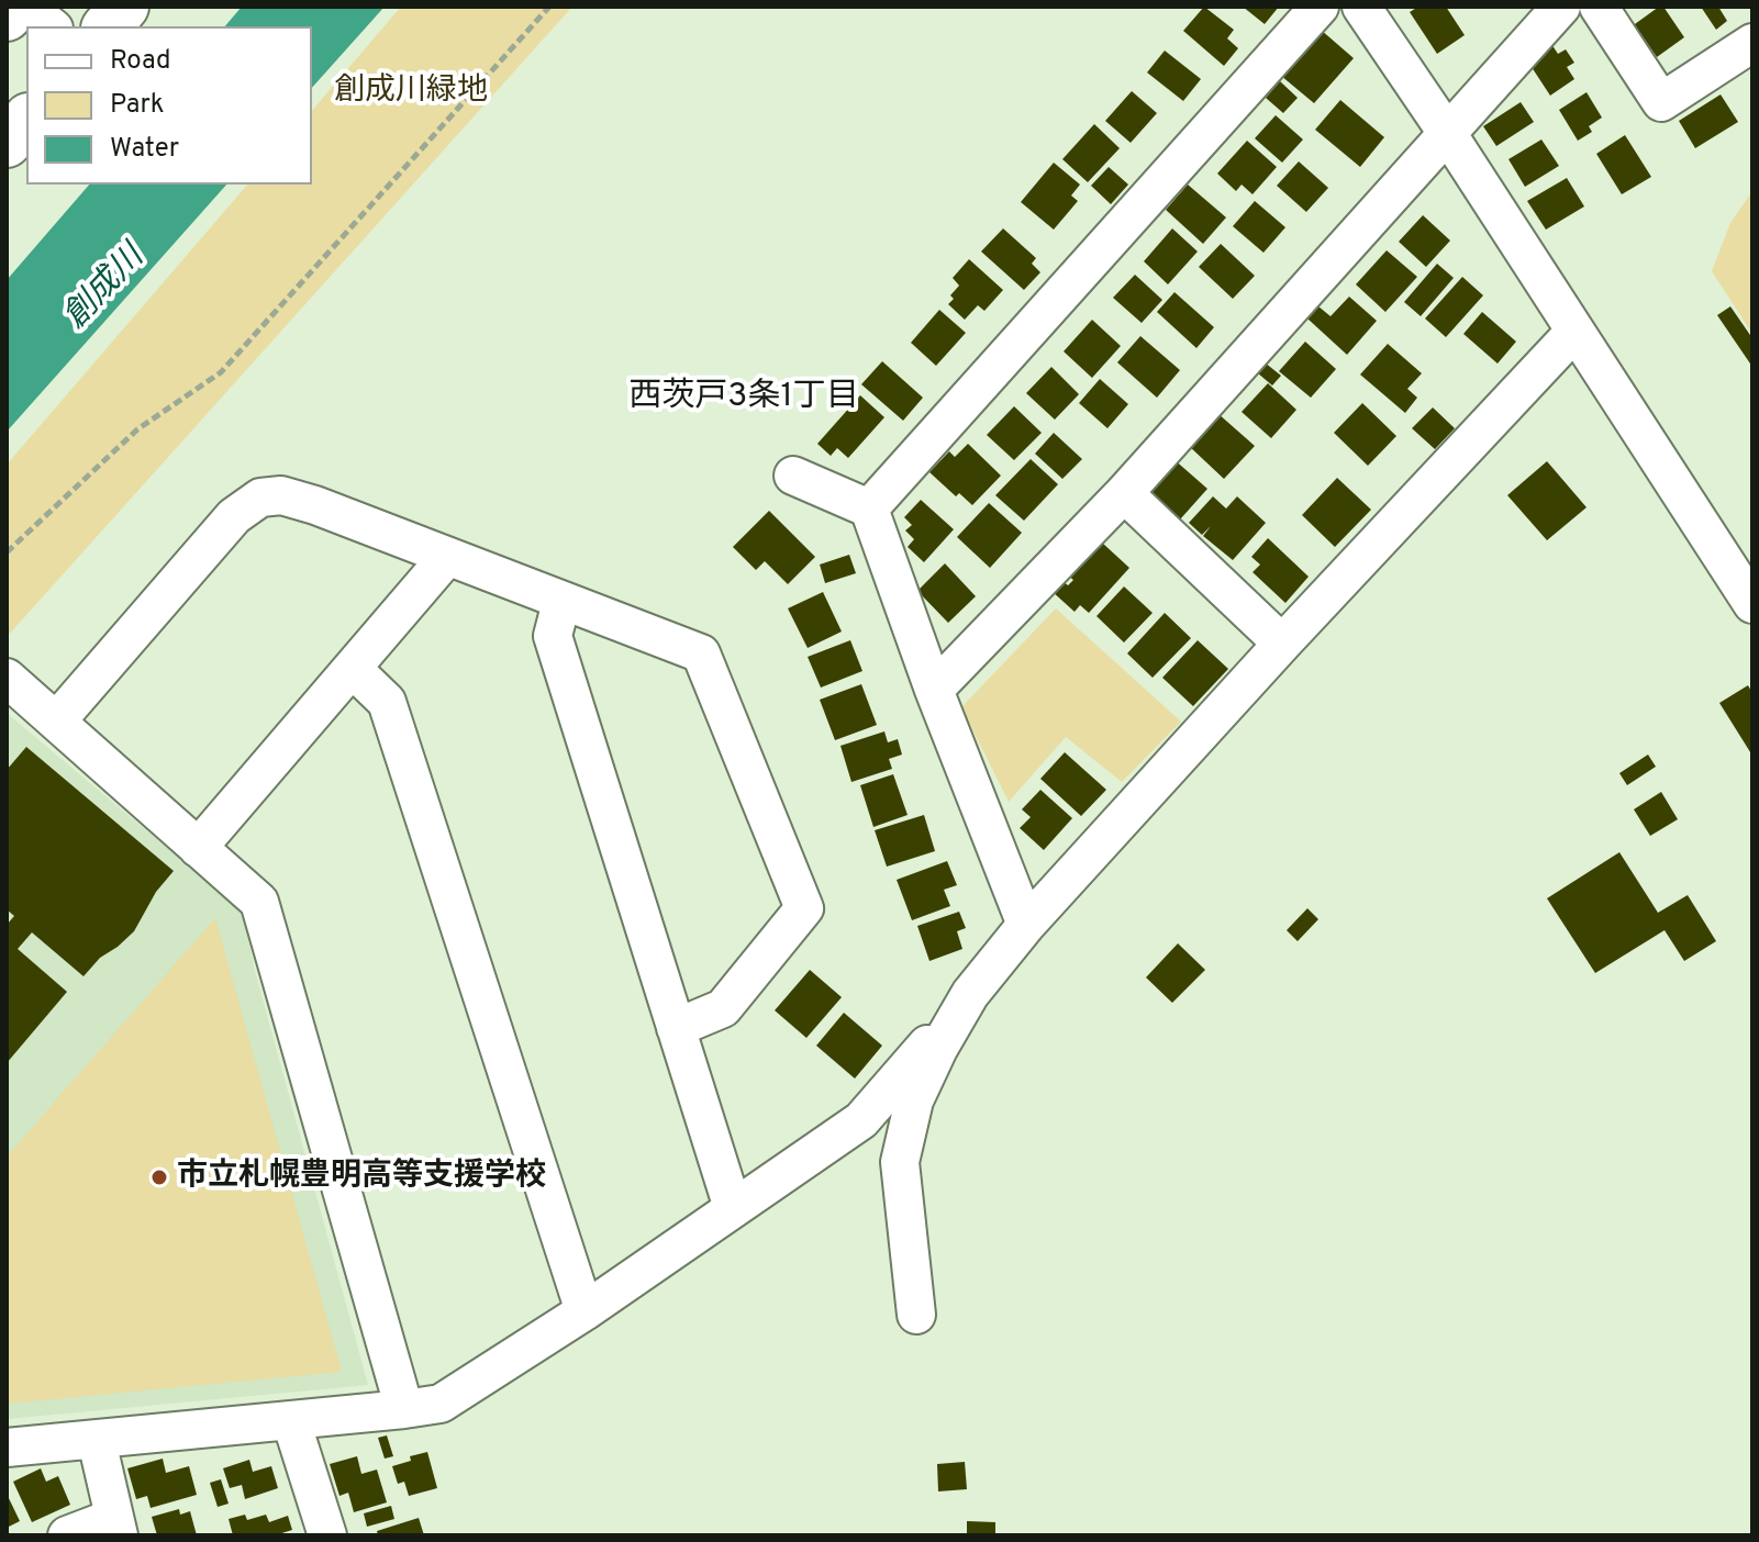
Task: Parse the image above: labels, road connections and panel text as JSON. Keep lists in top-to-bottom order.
{
  "districts": ["西茨戸3条1丁目"],
  "water": ["創成川"],
  "parks": ["創成川緑地"],
  "places": ["市立札幌豊明高等支援学校"],
  "legend": ["Road", "Park", "Water"]
}
